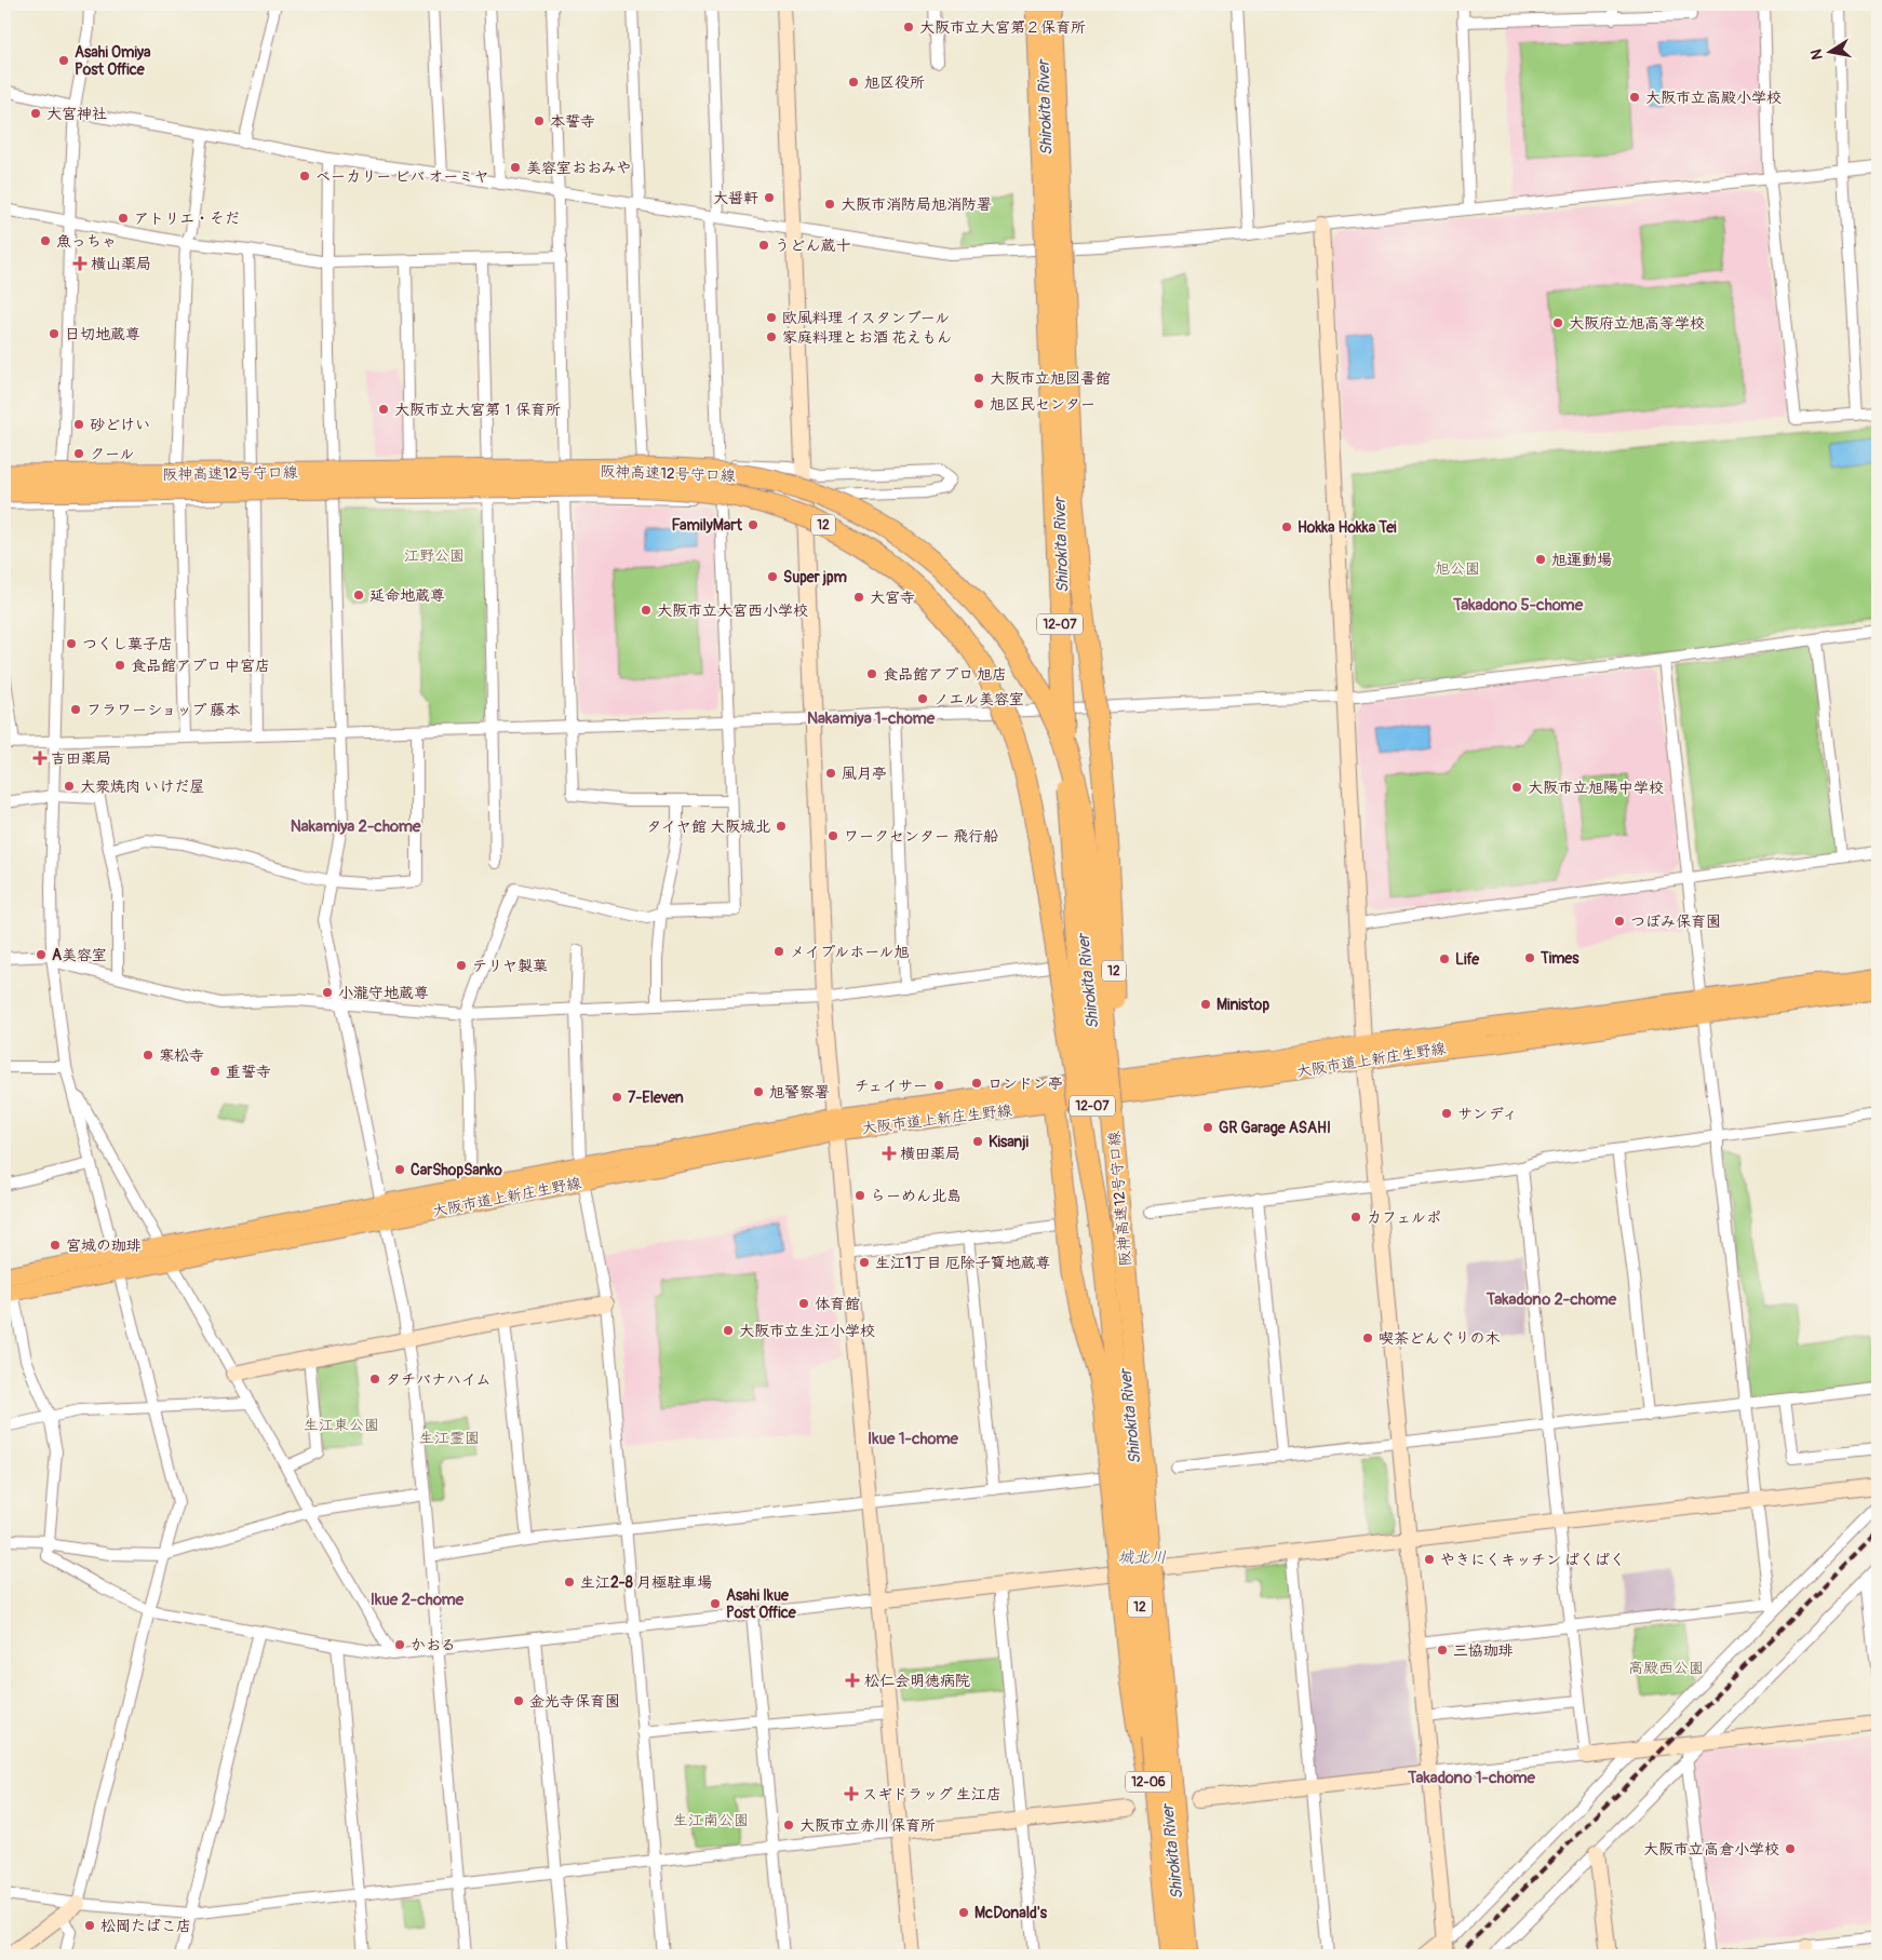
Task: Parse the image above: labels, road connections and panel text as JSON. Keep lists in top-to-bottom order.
{
  "streets": {
    "highway": [
      "阪神高速12号守口線",
      "12",
      "12-07",
      "12-06"
    ],
    "main road": ["大阪市道上新庄生野線"]
  },
  "crossings": [
    ["阪神高速12号守口線", "12"],
    ["阪神高速12号守口線", "12-07"],
    ["阪神高速12号守口線", "12-06"],
    ["大阪市道上新庄生野線", "12-06"]
  ],
  "districts": [
    "Takadono 5-chome",
    "Nakamiya 1-chome",
    "Nakamiya 2-chome",
    "Takadono 2-chome",
    "Ikue 1-chome",
    "Ikue 2-chome",
    "Takadono 1-chome"
  ],
  "water": ["Shirokita River", "城北川"],
  "parks": [
    "江野公園",
    "旭公園",
    "生江東公園",
    "生江霊園",
    "高殿西公園",
    "生江南公園"
  ],
  "places": {
    "other": [
      "大阪市立大宮第２保育所",
      "Asahi Omiya Post Office",
      "旭区役所",
      "大阪市立高殿小学校",
      "大宮神社",
      "本誓寺",
      "美容室おおみや",
      "ベーカリー ビバ オーミヤ",
      "大醤軒",
      "大阪市消防局旭消防署",
      "アトリエ・そだ",
      "魚っちゃ",
      "うどん蔵十",
      "欧風料理 イスタンブール",
      "大阪府立旭高等学校",
      "日切地蔵尊",
      "家庭料理とお酒 花えもん",
      "大阪市立旭図書館",
      "旭区民センター",
      "大阪市立大宮第１保育所",
      "砂どけい",
      "クール",
      "FamilyMart",
      "Hokka Hokka Tei",
      "旭運動場",
      "Super jpm",
      "延命地蔵尊",
      "大宮寺",
      "大阪市立大宮西小学校",
      "つくし菓子店",
      "食品館アプロ 中宮店",
      "食品館アプロ 旭店",
      "ノエル美容室",
      "フラワーショップ 藤本",
      "風月亭",
      "大衆焼肉 いけだ屋",
      "大阪市立旭陽中学校",
      "タイヤ館 大阪城北",
      "ワークセンター 飛行船",
      "つぼみ保育園",
      "メイプルホール旭",
      "A美容室",
      "Times",
      "Life",
      "テリヤ製菓",
      "小瀧守地蔵尊",
      "Ministop",
      "寒松寺",
      "重誓寺",
      "ロンドン亭",
      "チェイサー",
      "旭警察署",
      "7-Eleven",
      "サンディ",
      "GR Garage ASAHI",
      "Kisanji",
      "CarShopSanko",
      "らーめん北島",
      "カフェルポ",
      "宮城の珈琲",
      "生江1丁目 厄除子寶地蔵尊",
      "体育館",
      "大阪市立生江小学校",
      "喫茶どんぐりの木",
      "タチバナハイム",
      "やきにくキッチン ぱくぱく",
      "生江2-8 月極駐車場",
      "Asahi Ikue Post Office",
      "かおる",
      "三協珈琲",
      "金光寺保育園",
      "大阪市立赤川保育所",
      "大阪市立高倉小学校",
      "McDonald's",
      "松岡たばこ店"
    ],
    "health": [
      "横山薬局",
      "吉田薬局",
      "横田薬局",
      "松仁会明徳病院",
      "スギドラッグ 生江店"
    ]
  },
  "north": "left"
}
